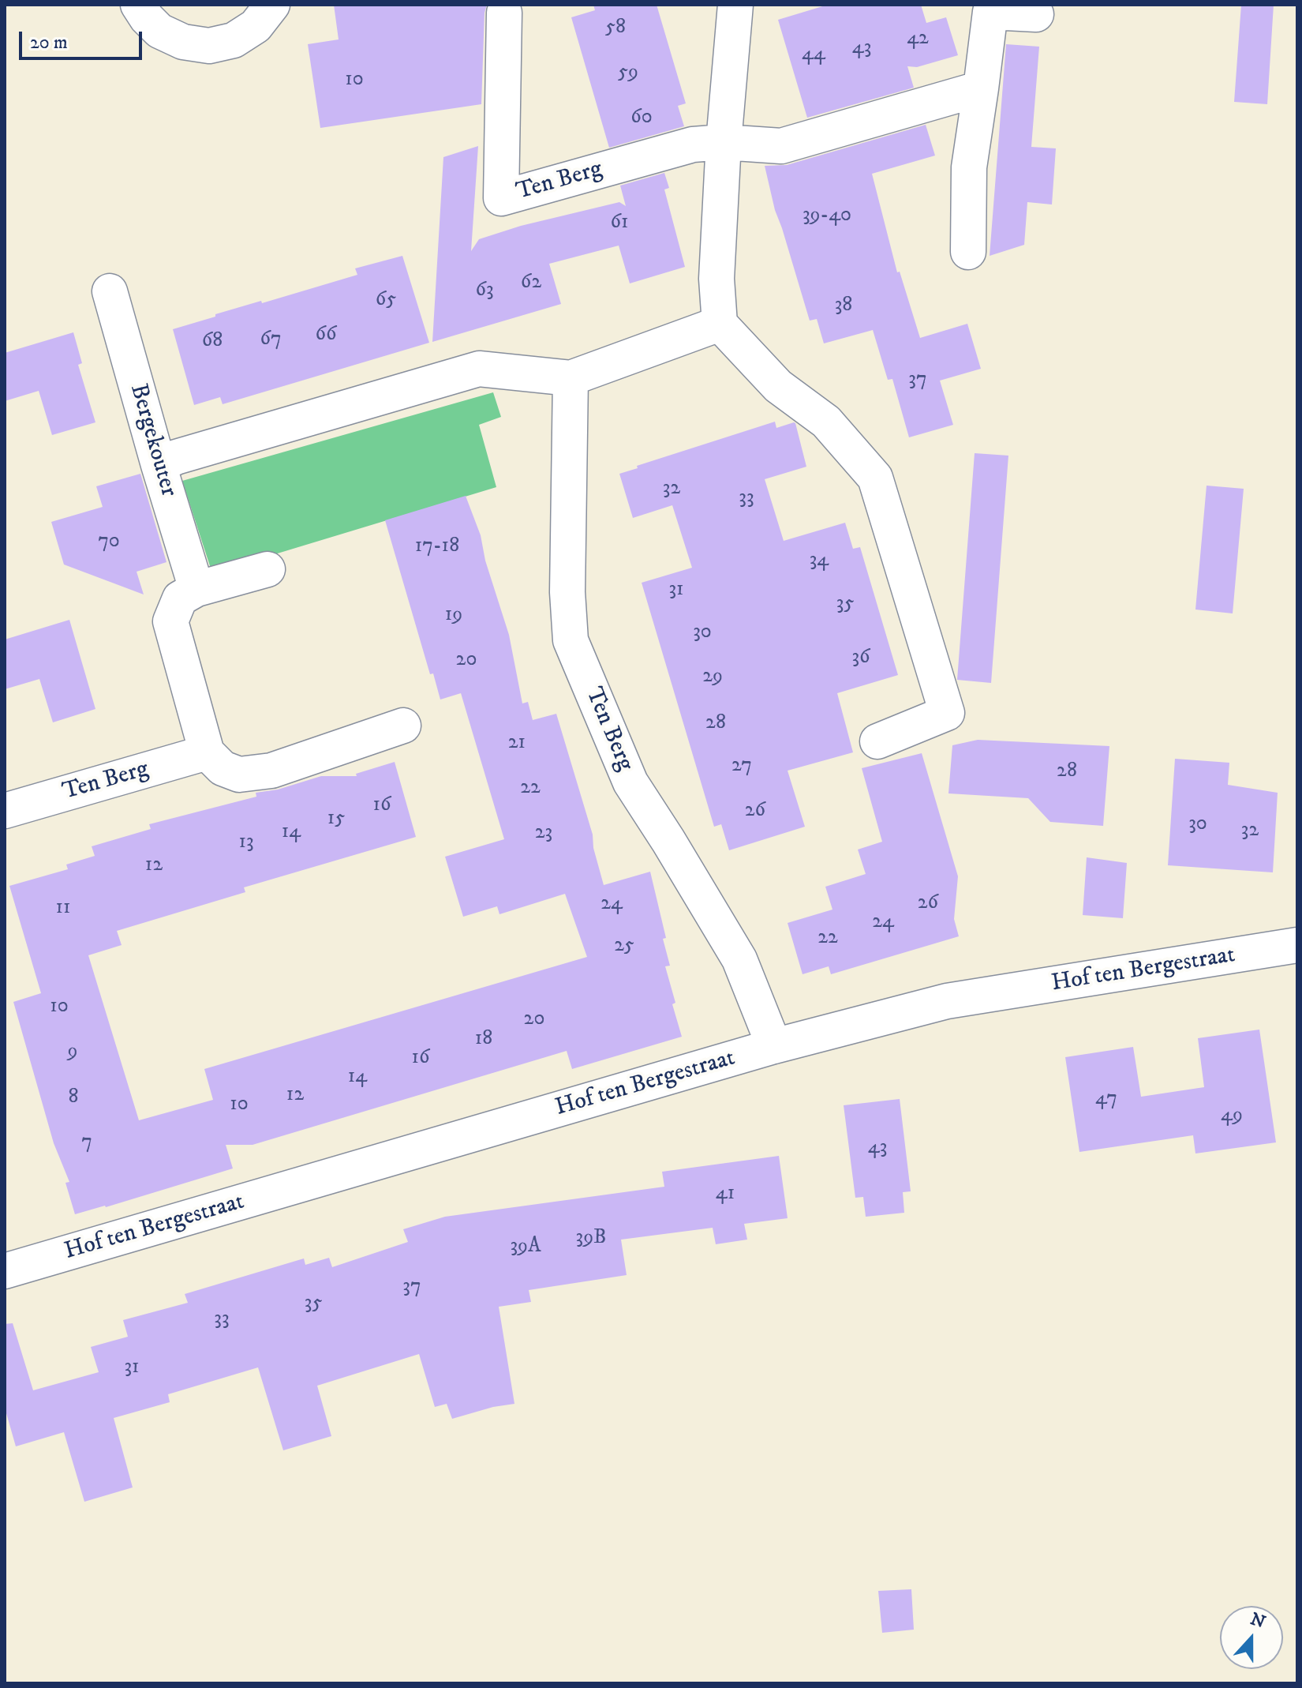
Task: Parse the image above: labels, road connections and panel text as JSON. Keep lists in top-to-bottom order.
{
  "streets": {
    "street": ["Ten Berg", "Bergekouter", "Hof ten Bergestraat"]
  },
  "crossings": [
    ["Ten Berg", "Hof ten Bergestraat"]
  ],
  "house_numbers": [
    "58",
    "42",
    "43",
    "44",
    "59",
    "10",
    "60",
    "39-40",
    "61",
    "62",
    "63",
    "65",
    "38",
    "66",
    "67",
    "68",
    "37",
    "32",
    "33",
    "70",
    "17-18",
    "34",
    "31",
    "35",
    "19",
    "30",
    "36",
    "20",
    "29",
    "28",
    "21",
    "27",
    "28",
    "22",
    "16",
    "26",
    "15",
    "30",
    "32",
    "14",
    "23",
    "13",
    "12",
    "26",
    "24",
    "11",
    "24",
    "22",
    "25",
    "10",
    "20",
    "18",
    "9",
    "16",
    "14",
    "12",
    "8",
    "47",
    "10",
    "49",
    "7",
    "43",
    "41",
    "39B",
    "39A",
    "37",
    "35",
    "33",
    "31"
  ],
  "scale_bar": "20 m",
  "north": "top"
}
